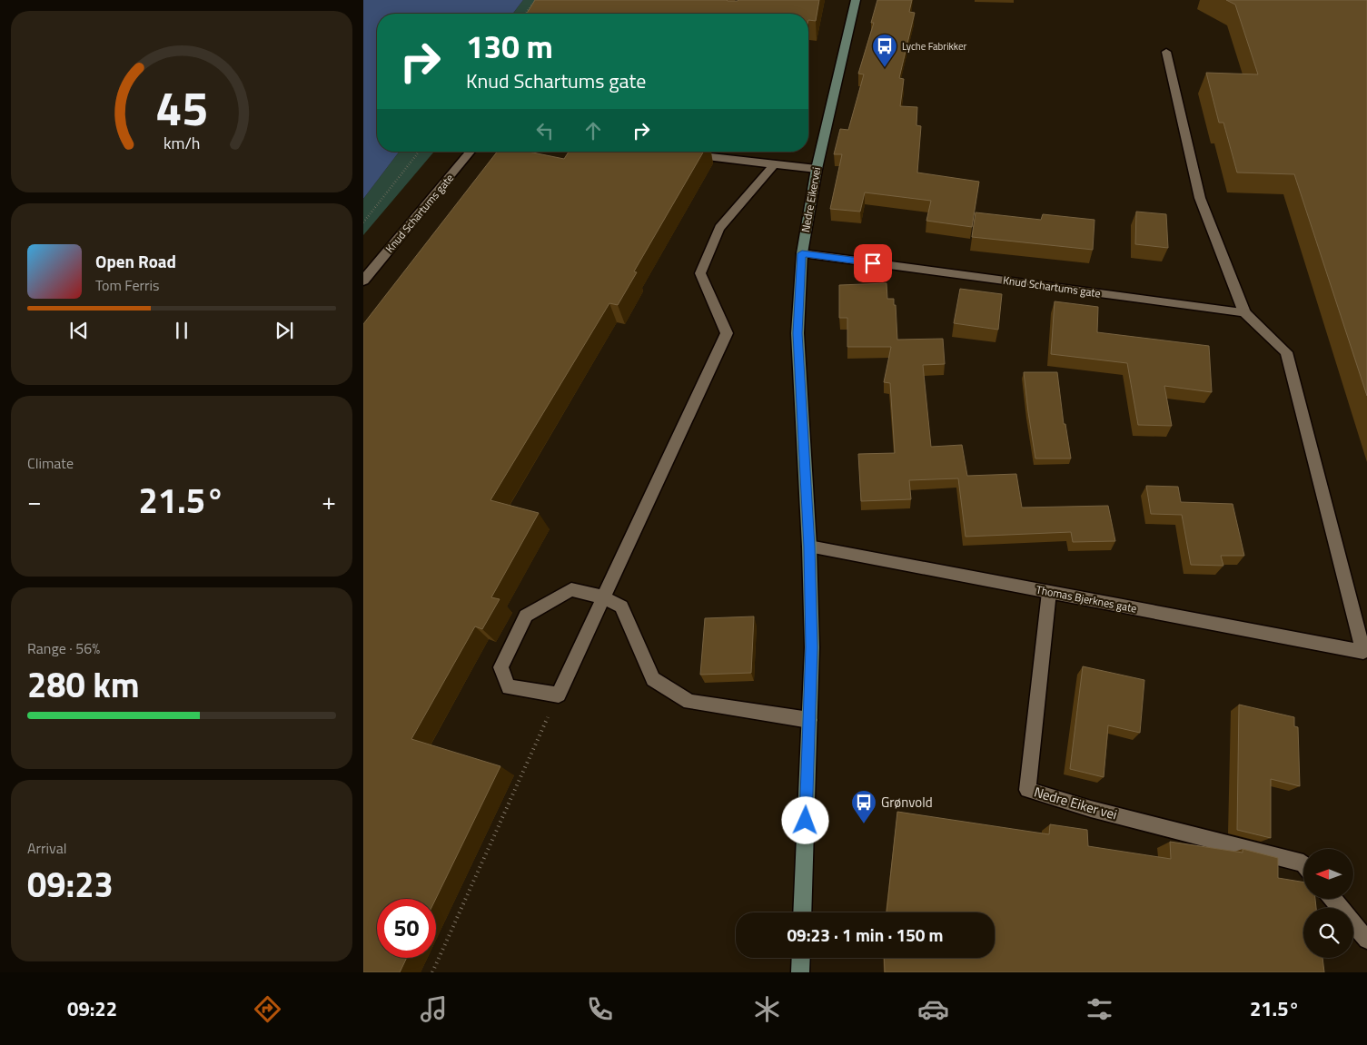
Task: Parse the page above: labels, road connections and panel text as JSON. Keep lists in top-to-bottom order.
{
  "streets": {
    "main road": ["Nedre Eikervei"],
    "street": ["Knud Schartums gate", "Thomas Bjerknes gate", "Nedre Eiker vei"]
  },
  "crossings": [
    ["Nedre Eikervei", "Knud Schartums gate"],
    ["Nedre Eikervei", "Thomas Bjerknes gate"],
    ["Knud Schartums gate", "Thomas Bjerknes gate"],
    ["Thomas Bjerknes gate", "Nedre Eiker vei"]
  ],
  "places": {
    "bus stop": ["Lyche Fabrikker", "Grønvold"]
  },
  "north": "left",
  "page": {
    "turn": ["130 m", "Knud Schartums gate"],
    "song": ["Open Road", "Tom Ferris"],
    "tile": [
      "Climate",
      ["Range · 56%", "280 km"],
      ["Arrival", "09:23"]
    ],
    "heat": ["−", "21.5°", "+"],
    "limit": "50",
    "trip": "09:23 · 1 min · 150 m",
    "tabs": ["09:22", "21.5°"],
    "gauge": ["45", "km/h"]
  }
}
